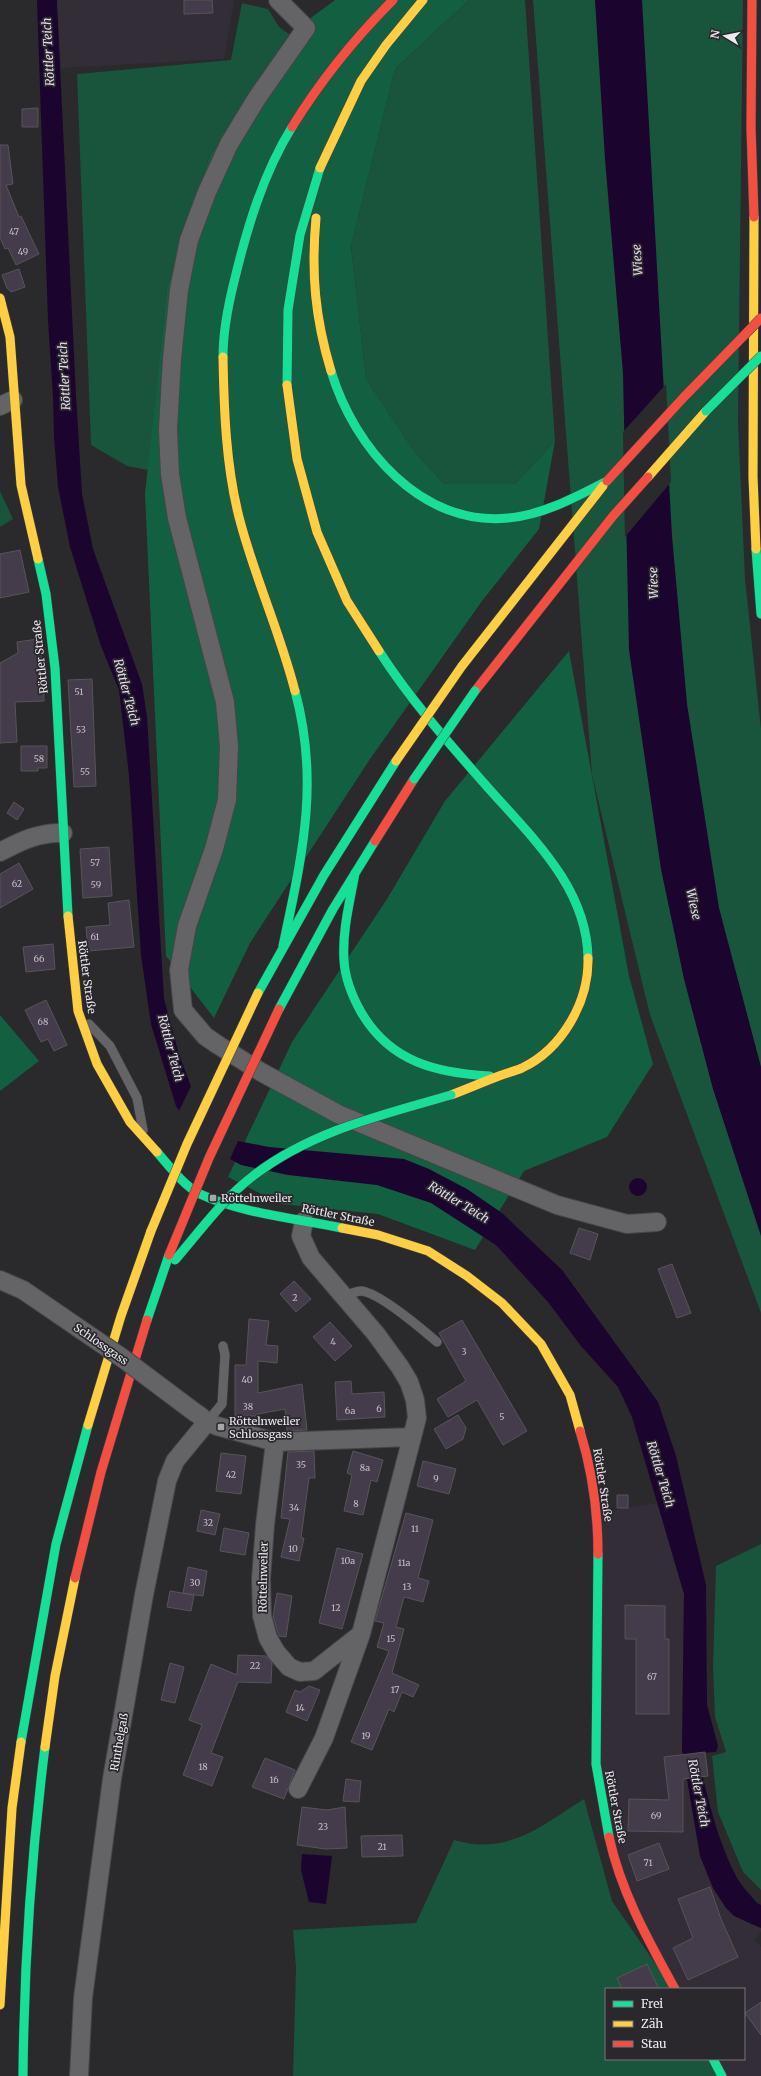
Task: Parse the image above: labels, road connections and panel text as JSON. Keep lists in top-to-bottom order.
{
  "streets": {
    "main road": ["Röttler Straße"],
    "street": ["Schlossgass", "Röttelnweiler", "Rinthelgaß"]
  },
  "crossings": [
    ["Schlossgass", "Rinthelgaß"]
  ],
  "water": ["Röttler Teich", "Wiese"],
  "places": {
    "transit": ["Röttelnweiler", "Röttelnweiler Schlossgass"]
  },
  "house_numbers": [
    "47",
    "49",
    "51",
    "53",
    "58",
    "55",
    "57",
    "62",
    "59",
    "61",
    "66",
    "68",
    "2",
    "4",
    "3",
    "40",
    "38",
    "6",
    "6a",
    "5",
    "35",
    "8a",
    "42",
    "9",
    "8",
    "34",
    "32",
    "11",
    "10",
    "10a",
    "11a",
    "30",
    "13",
    "12",
    "15",
    "22",
    "67",
    "17",
    "14",
    "19",
    "18",
    "16",
    "69",
    "23",
    "21",
    "71"
  ],
  "legend": ["Frei", "Zäh", "Stau"],
  "north": "left"
}
